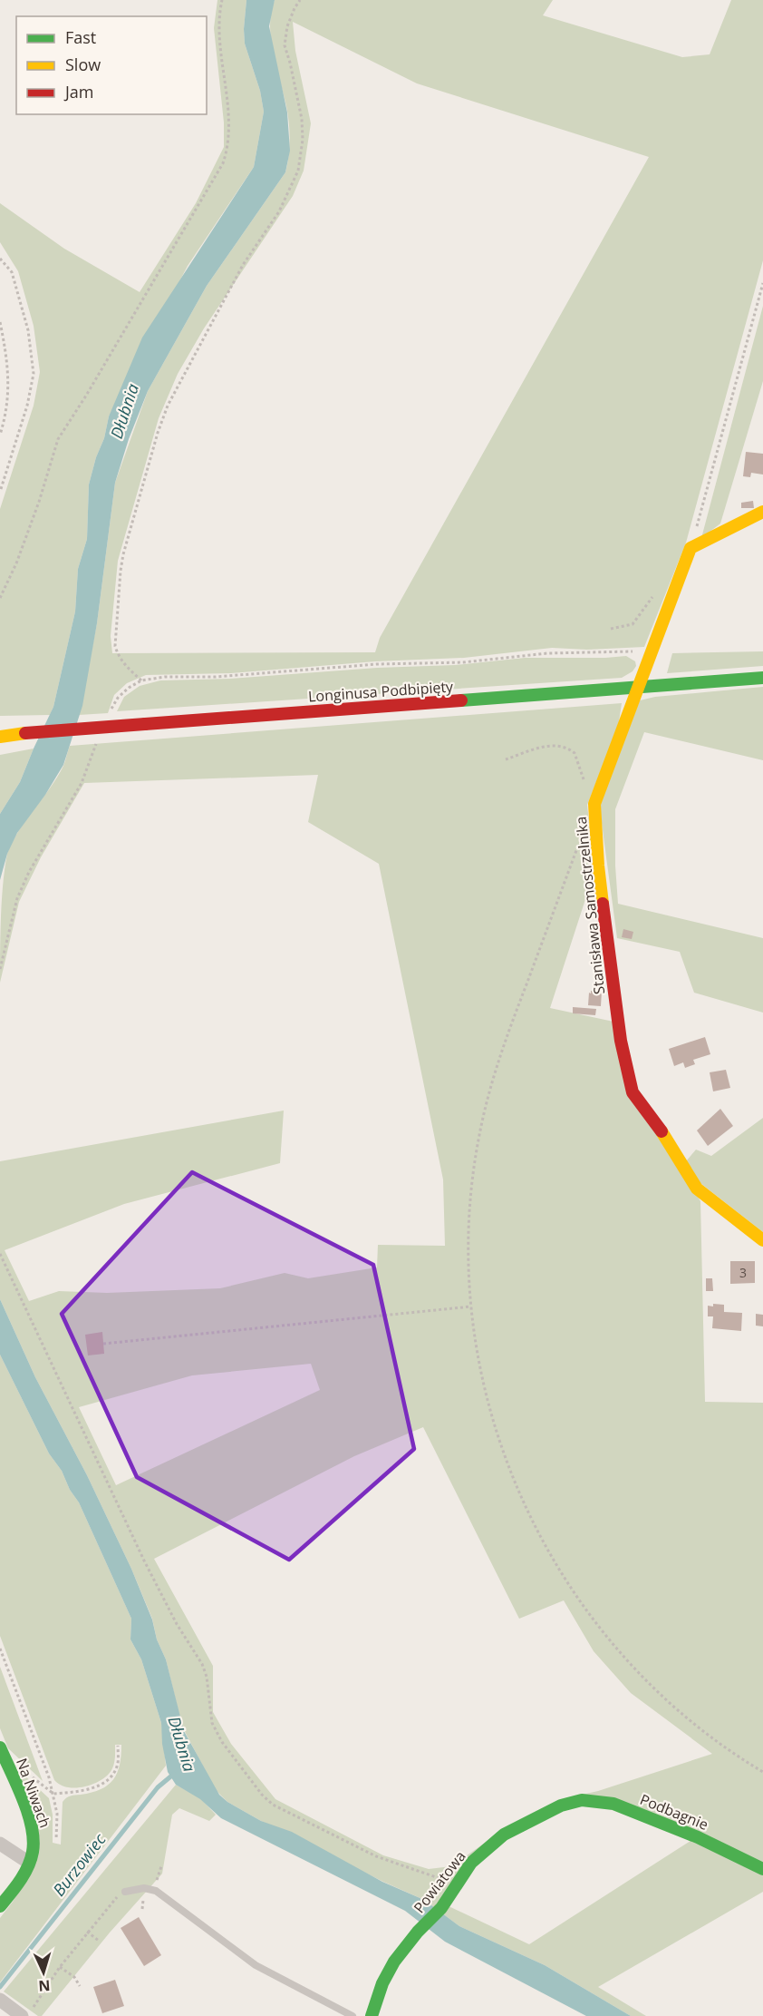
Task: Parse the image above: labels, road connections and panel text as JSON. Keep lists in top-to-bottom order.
{
  "streets": {
    "street": [
      "Longinusa Podbipięty",
      "Stanisława Samostrzelnika",
      "Na Niwach",
      "Podbagnie",
      "Powiatowa"
    ]
  },
  "crossings": [
    ["Longinusa Podbipięty", "Stanisława Samostrzelnika"],
    ["Podbagnie", "Powiatowa"]
  ],
  "water": ["Dłubnia", "Burzowiec"],
  "house_numbers": ["3"],
  "legend": ["Fast", "Slow", "Jam"],
  "north": "bottom"
}
